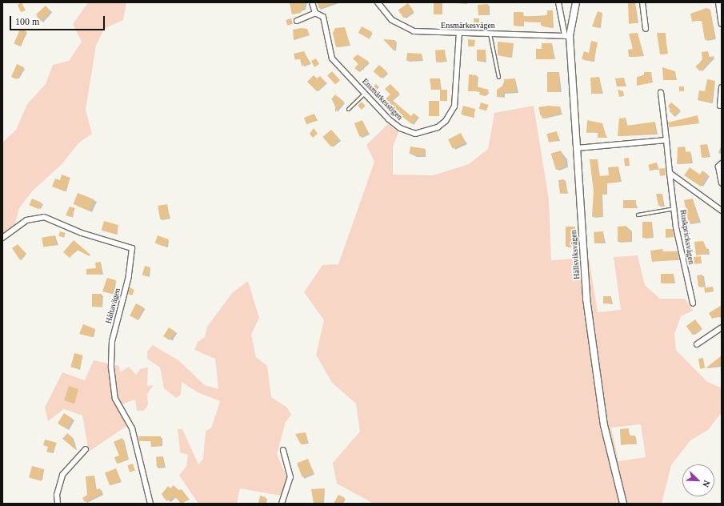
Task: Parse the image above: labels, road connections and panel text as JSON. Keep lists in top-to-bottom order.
{
  "streets": {
    "street": [
      "Ensmärkesvägen",
      "Ensmärkesstigen",
      "Ruskpricksvägen",
      "Hällsviksvägen",
      "Håltavägen"
    ]
  },
  "crossings": [
    ["Ensmärkesvägen", "Ensmärkesstigen"],
    ["Ensmärkesvägen", "Hällsviksvägen"]
  ],
  "scale_bar": "100 m",
  "north": "bottom right"
}
